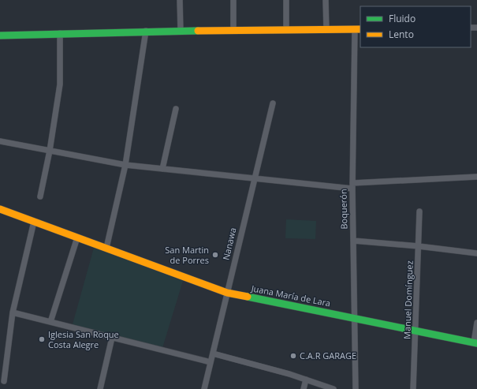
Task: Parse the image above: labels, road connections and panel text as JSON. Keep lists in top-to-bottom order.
{
  "streets": {
    "street": [
      "Boquerón",
      "Nanawa",
      "Juana María de Lara",
      "Manuel Domínguez"
    ]
  },
  "crossings": [
    ["Boquerón", "Juana María de Lara"],
    ["Nanawa", "Juana María de Lara"],
    ["Juana María de Lara", "Manuel Domínguez"]
  ],
  "places": ["San Martin de Porres", "Iglesia San Roque Costa Alegre", "C.A.R GARAGE"],
  "legend": ["Fluido", "Lento"]
}
